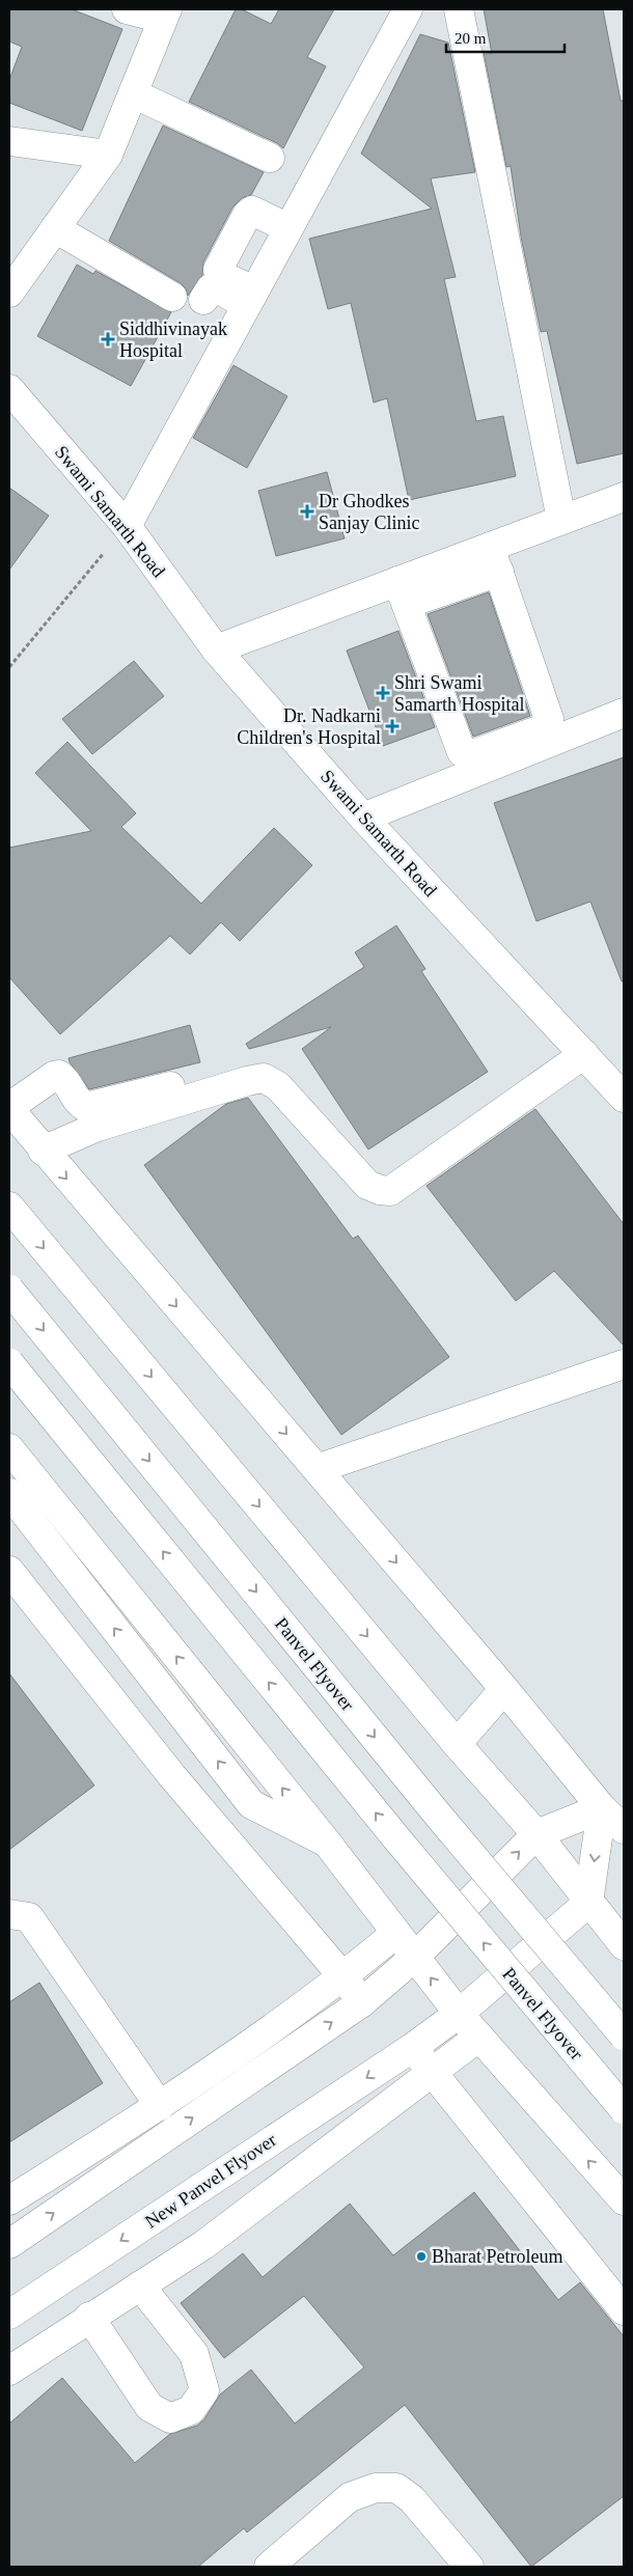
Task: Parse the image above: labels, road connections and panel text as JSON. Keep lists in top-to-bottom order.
{
  "streets": {
    "main road": ["Swami Samarth Road", "Panvel Flyover", "New Panvel Flyover"]
  },
  "places": {
    "health": [
      "Siddhivinayak Hospital",
      "Dr Ghodkes Sanjay Clinic",
      "Shri Swami Samarth Hospital",
      "Dr. Nadkarni Children's Hospital"
    ],
    "other": ["Bharat Petroleum"]
  },
  "scale_bar": "20 m"
}
